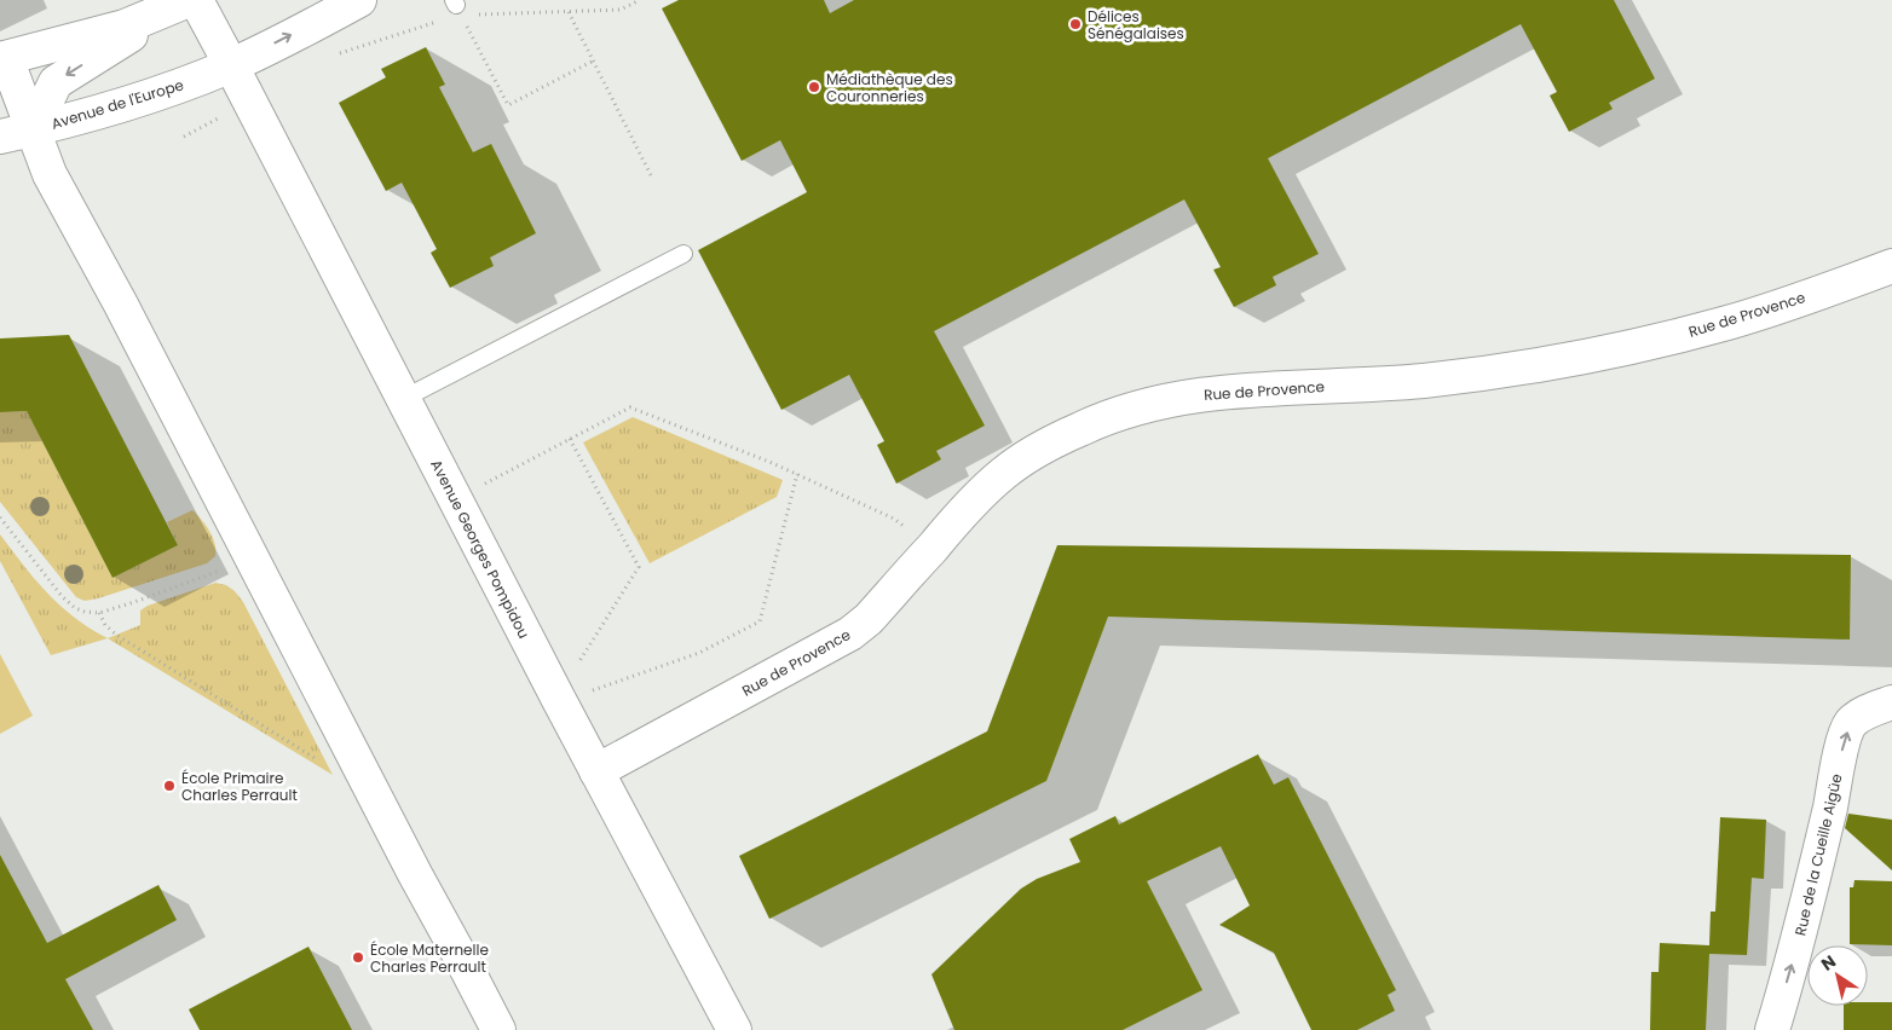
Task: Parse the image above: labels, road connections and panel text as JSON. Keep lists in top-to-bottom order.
{
  "streets": {
    "street": [
      "Avenue de l'Europe",
      "Rue de Provence",
      "Avenue Georges Pompidou",
      "Rue de la Cueille Aigüe"
    ]
  },
  "crossings": [
    ["Avenue de l'Europe", "Avenue Georges Pompidou"],
    ["Rue de Provence", "Avenue Georges Pompidou"]
  ],
  "one_way": ["Avenue de l'Europe", "Rue de la Cueille Aigüe"],
  "places": [
    "Délices Sénégalaises",
    "Médiathèque des Couronneries",
    "École Primaire Charles Perrault",
    "École Maternelle Charles Perrault"
  ],
  "north": "top left"
}
